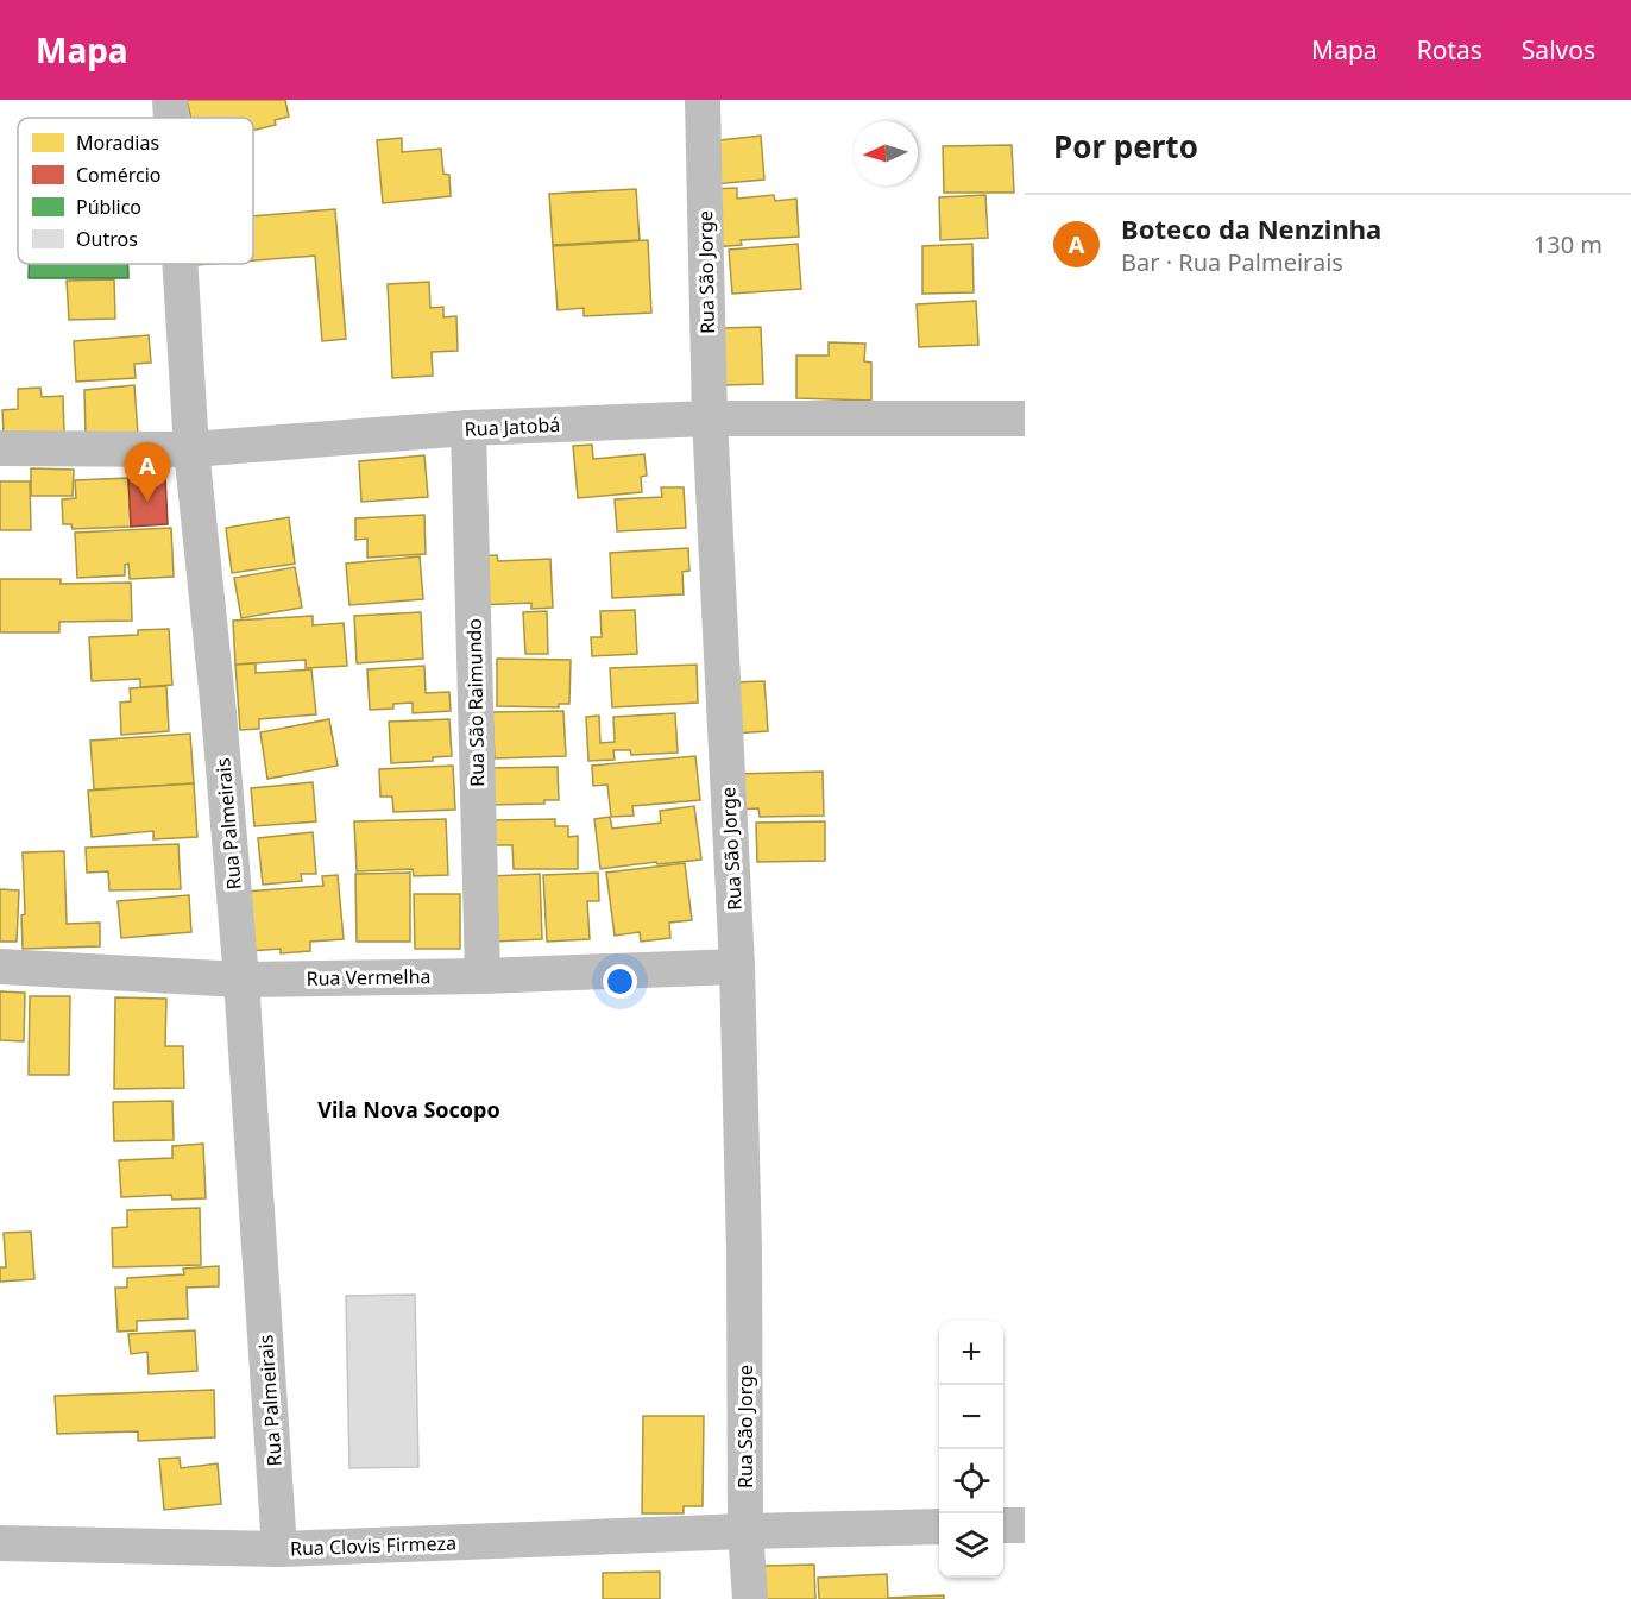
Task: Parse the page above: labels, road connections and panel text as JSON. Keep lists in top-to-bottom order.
{
  "streets": {
    "street": [
      "Rua São Jorge",
      "Rua Jatobá",
      "Rua São Raimundo",
      "Rua Palmeirais",
      "Rua Vermelha",
      "Rua Clovis Firmeza"
    ]
  },
  "crossings": [
    ["Rua São Jorge", "Rua Jatobá"],
    ["Rua São Jorge", "Rua Vermelha"],
    ["Rua São Jorge", "Rua Clovis Firmeza"],
    ["Rua Jatobá", "Rua São Raimundo"],
    ["Rua Jatobá", "Rua Palmeirais"],
    ["Rua São Raimundo", "Rua Vermelha"],
    ["Rua Palmeirais", "Rua Vermelha"],
    ["Rua Palmeirais", "Rua Clovis Firmeza"]
  ],
  "districts": ["Vila Nova Socopo"],
  "legend": [
    "Moradias",
    "Comércio",
    "Público",
    "Outros"
  ],
  "north": "left",
  "page": {
    "header": "Mapa",
    "nav": ["Mapa", "Rotas", "Salvos"],
    "heading": "Por perto",
    "list": [
      {
        "mark": "A",
        "name": "Boteco da Nenzinha",
        "note": "Bar · Rua Palmeirais",
        "value": "130 m"
      }
    ],
    "pins": "A",
    "map_buttons": ["+", "−"]
  }
}
